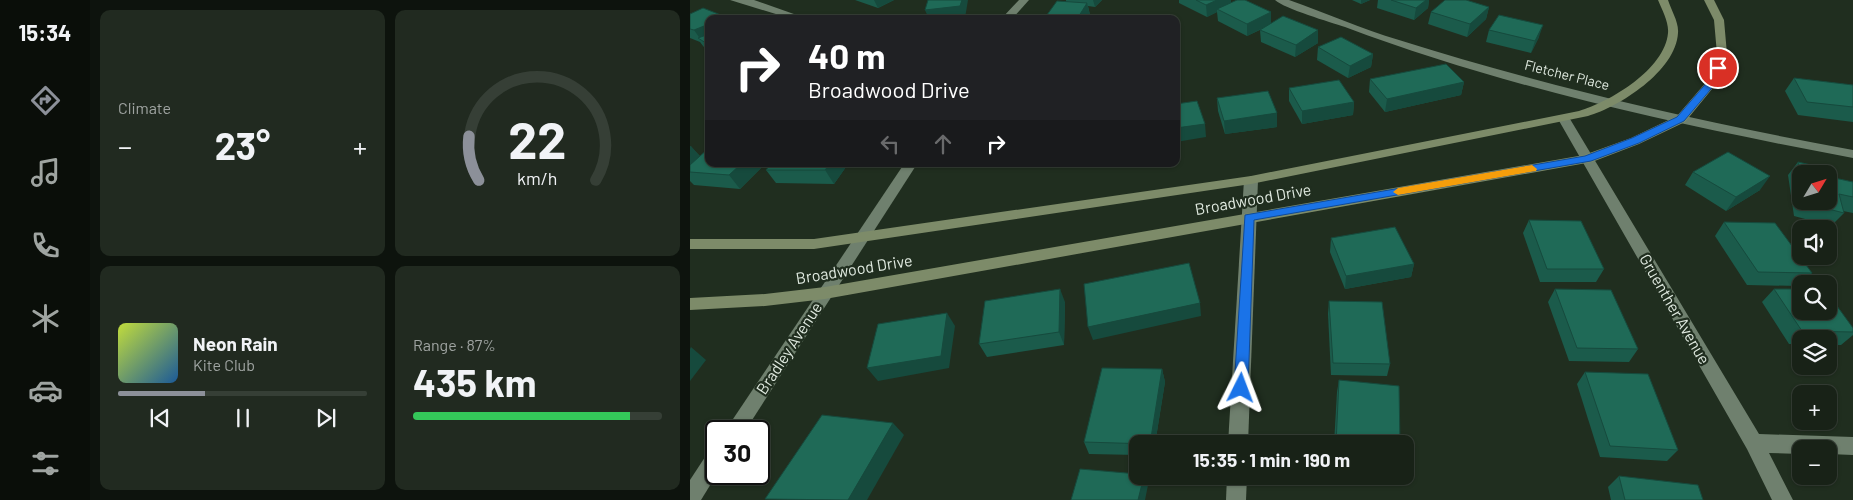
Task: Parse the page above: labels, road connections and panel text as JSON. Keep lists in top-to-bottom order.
{
  "streets": {
    "street": [
      "Fletcher Place",
      "Broadwood Drive",
      "Gruenther Avenue",
      "Bradley Avenue"
    ]
  },
  "crossings": [
    ["Fletcher Place", "Broadwood Drive"],
    ["Broadwood Drive", "Gruenther Avenue"],
    ["Broadwood Drive", "Bradley Avenue"]
  ],
  "north": "top right",
  "page": {
    "tabs": "15:34",
    "tile": [
      "Climate",
      ["Range · 87%", "435 km"]
    ],
    "turn": ["40 m", "Broadwood Drive"],
    "heat": ["−", "23°", "+"],
    "map_buttons": ["+", "−"],
    "song": ["Neon Rain", "Kite Club"],
    "limit": "30",
    "trip": "15:35 · 1 min · 190 m",
    "gauge": ["22", "km/h"]
  }
}
